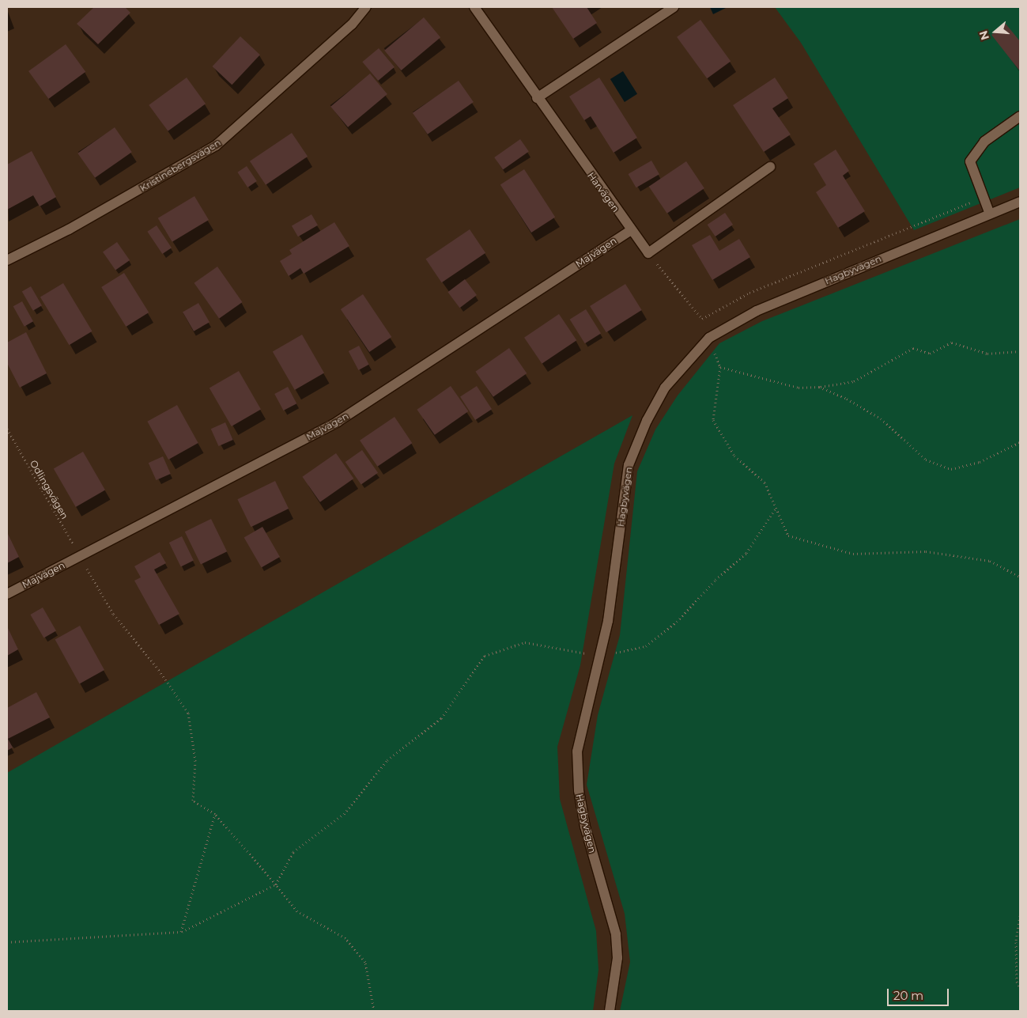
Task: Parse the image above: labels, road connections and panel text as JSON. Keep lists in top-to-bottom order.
{
  "streets": {
    "street": [
      "Kristinebergsvägen",
      "Harvägen",
      "Majvägen",
      "Hagbyvägen"
    ],
    "path": ["Odlingsvägen"]
  },
  "crossings": [
    ["Harvägen", "Majvägen"],
    ["Majvägen", "Odlingsvägen"]
  ],
  "scale_bar": "20 m",
  "north": "left"
}
